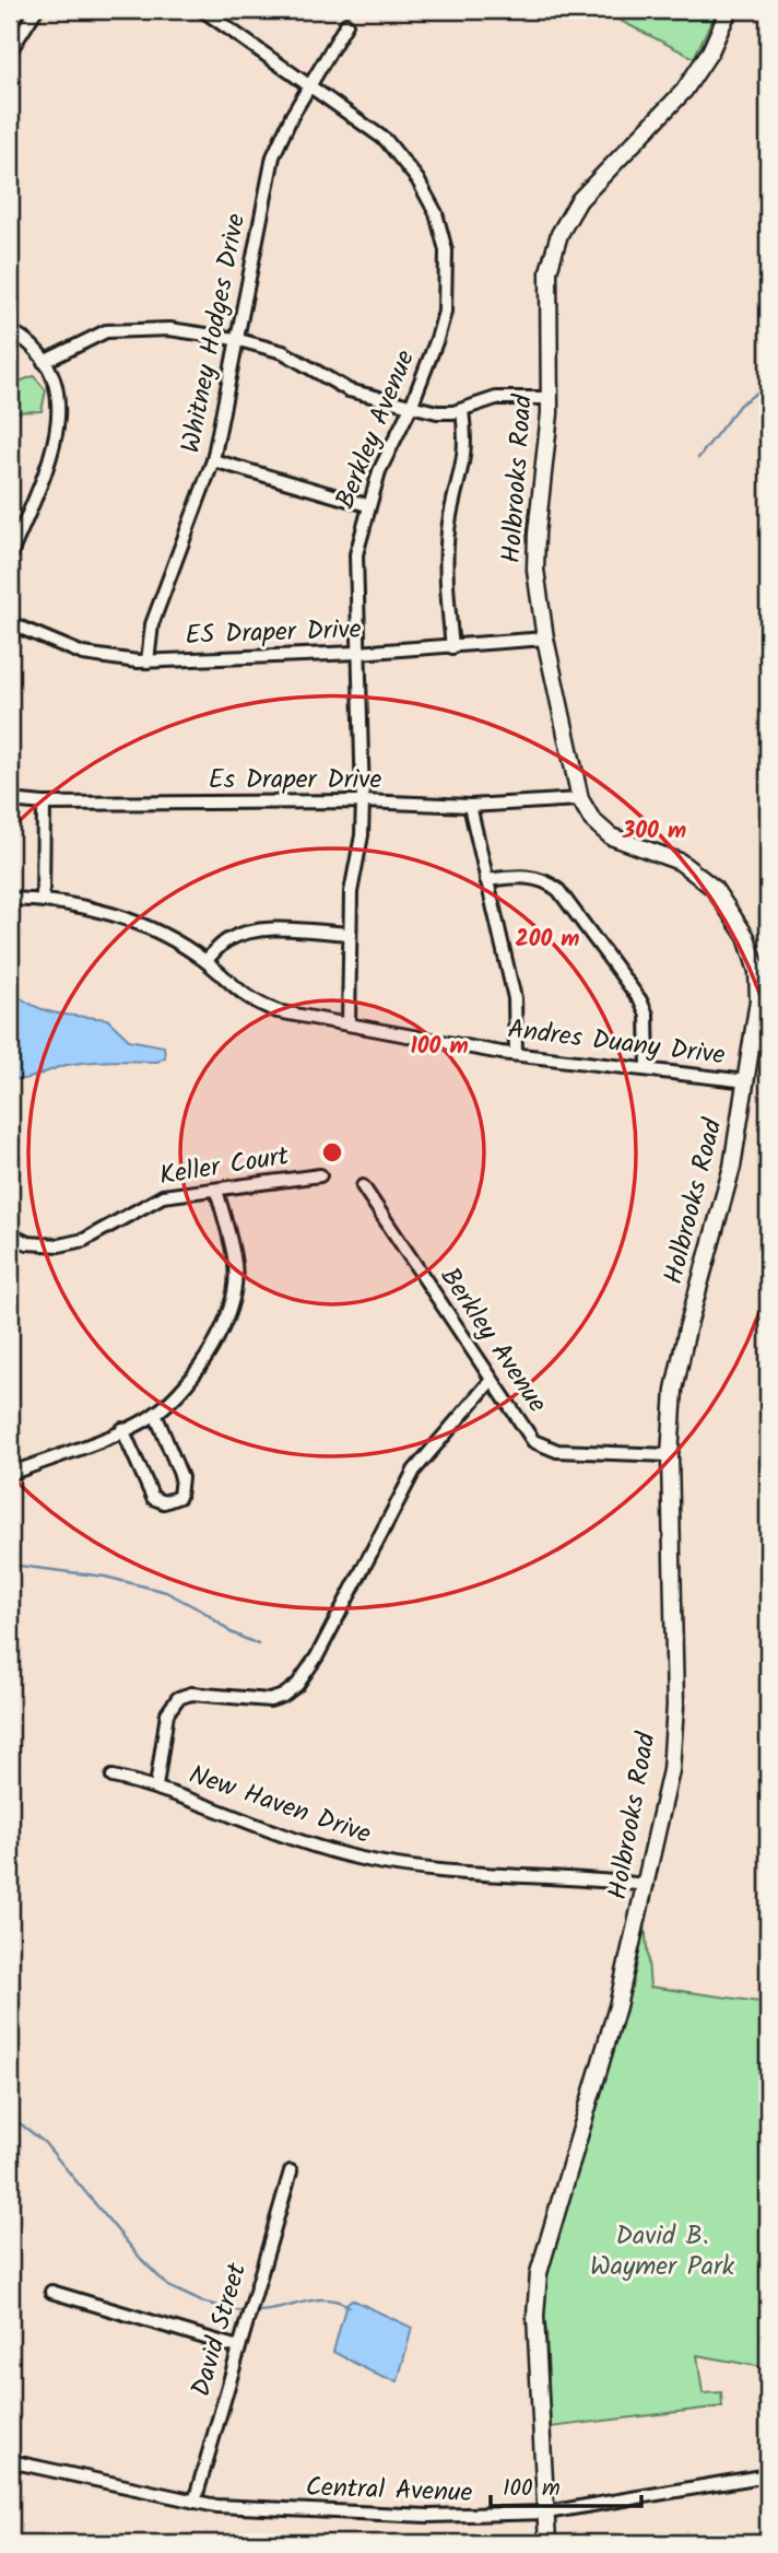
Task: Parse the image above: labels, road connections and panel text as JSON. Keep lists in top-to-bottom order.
{
  "streets": {
    "street": [
      "Whitney Hodges Drive",
      "Berkley Avenue",
      "Holbrooks Road",
      "ES Draper Drive",
      "Es Draper Drive",
      "Andres Duany Drive",
      "Keller Court",
      "New Haven Drive",
      "David Street",
      "Central Avenue"
    ]
  },
  "crossings": [
    ["Whitney Hodges Drive", "Berkley Avenue"],
    ["Whitney Hodges Drive", "ES Draper Drive"],
    ["Berkley Avenue", "Holbrooks Road"],
    ["Berkley Avenue", "ES Draper Drive"],
    ["Berkley Avenue", "Es Draper Drive"],
    ["Berkley Avenue", "Andres Duany Drive"],
    ["Berkley Avenue", "New Haven Drive"],
    ["Holbrooks Road", "ES Draper Drive"],
    ["Holbrooks Road", "Es Draper Drive"],
    ["Holbrooks Road", "Andres Duany Drive"],
    ["Holbrooks Road", "New Haven Drive"],
    ["Holbrooks Road", "Central Avenue"],
    ["David Street", "Central Avenue"]
  ],
  "parks": ["David B. Waymer Park"],
  "scale_bar": "100 m",
  "rings": ["300 m", "200 m", "100 m"]
}
